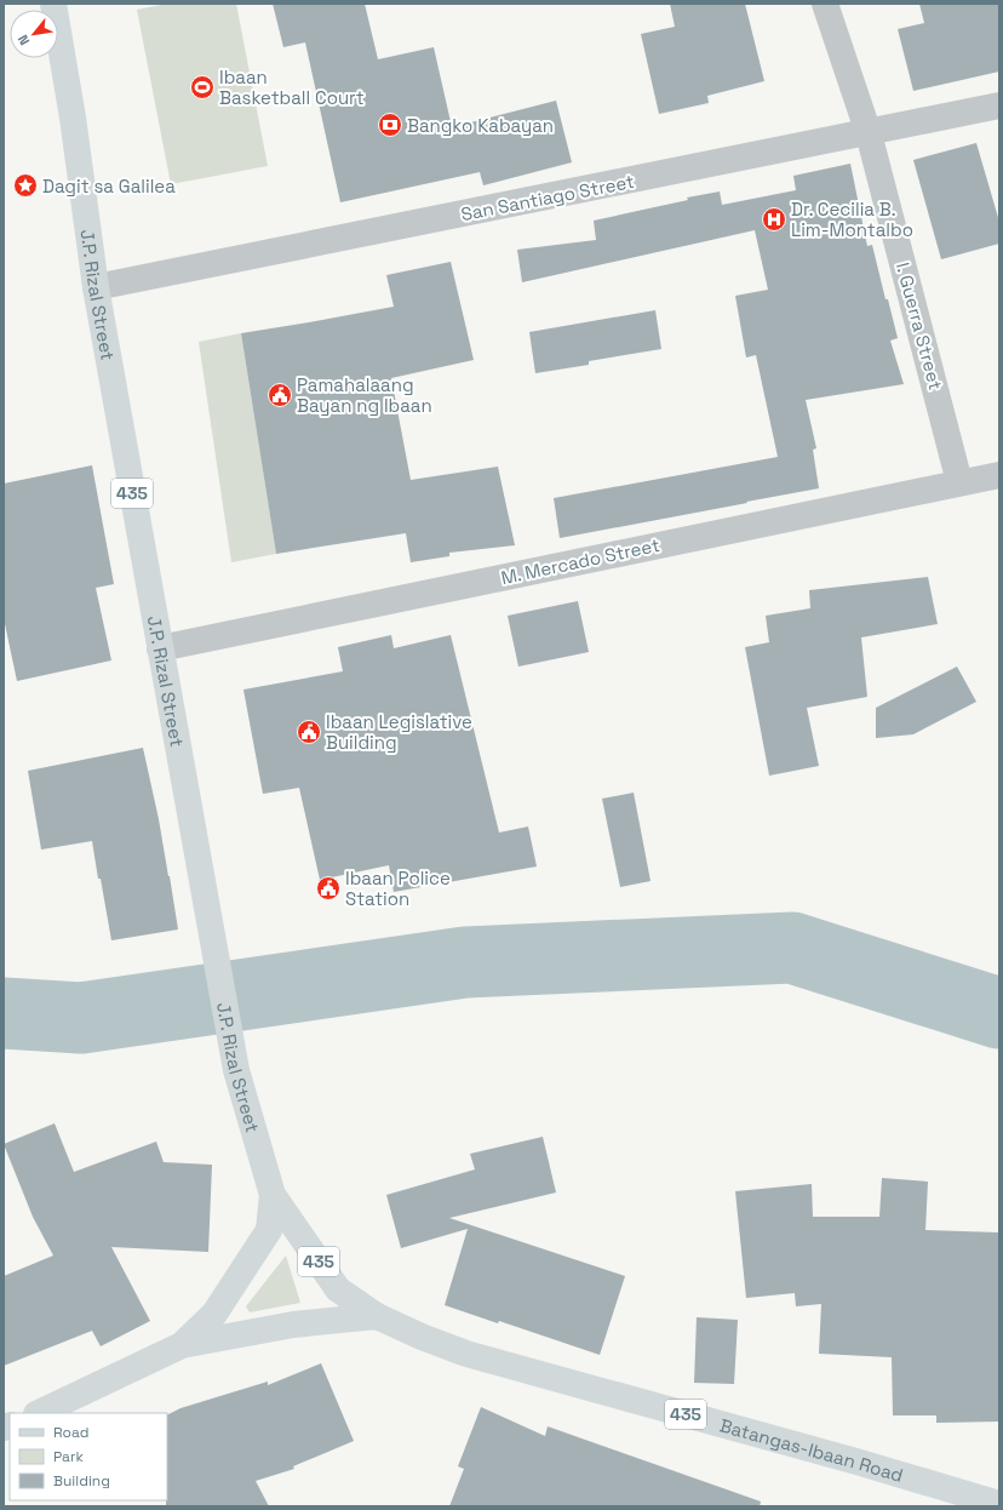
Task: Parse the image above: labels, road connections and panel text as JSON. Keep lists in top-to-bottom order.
{
  "streets": {
    "main road": ["J.P. Rizal Street", "435", "Batangas-Ibaan Road"],
    "street": ["San Santiago Street", "I. Guerra Street", "M. Mercado Street"]
  },
  "crossings": [
    ["San Santiago Street", "J.P. Rizal Street"],
    ["San Santiago Street", "I. Guerra Street"],
    ["J.P. Rizal Street", "M. Mercado Street"],
    ["J.P. Rizal Street", "Batangas-Ibaan Road"],
    ["I. Guerra Street", "M. Mercado Street"]
  ],
  "places": {
    "sports": ["Ibaan Basketball Court"],
    "bank": ["Bangko Kabayan"],
    "place": ["Dagit sa Galilea"],
    "hospital": ["Dr. Cecilia B. Lim-Montalbo"],
    "public building": ["Pamahalaang Bayan ng Ibaan", "Ibaan Legislative Building", "Ibaan Police Station"]
  },
  "legend": ["Road", "Park", "Building"],
  "north": "bottom left"
}
